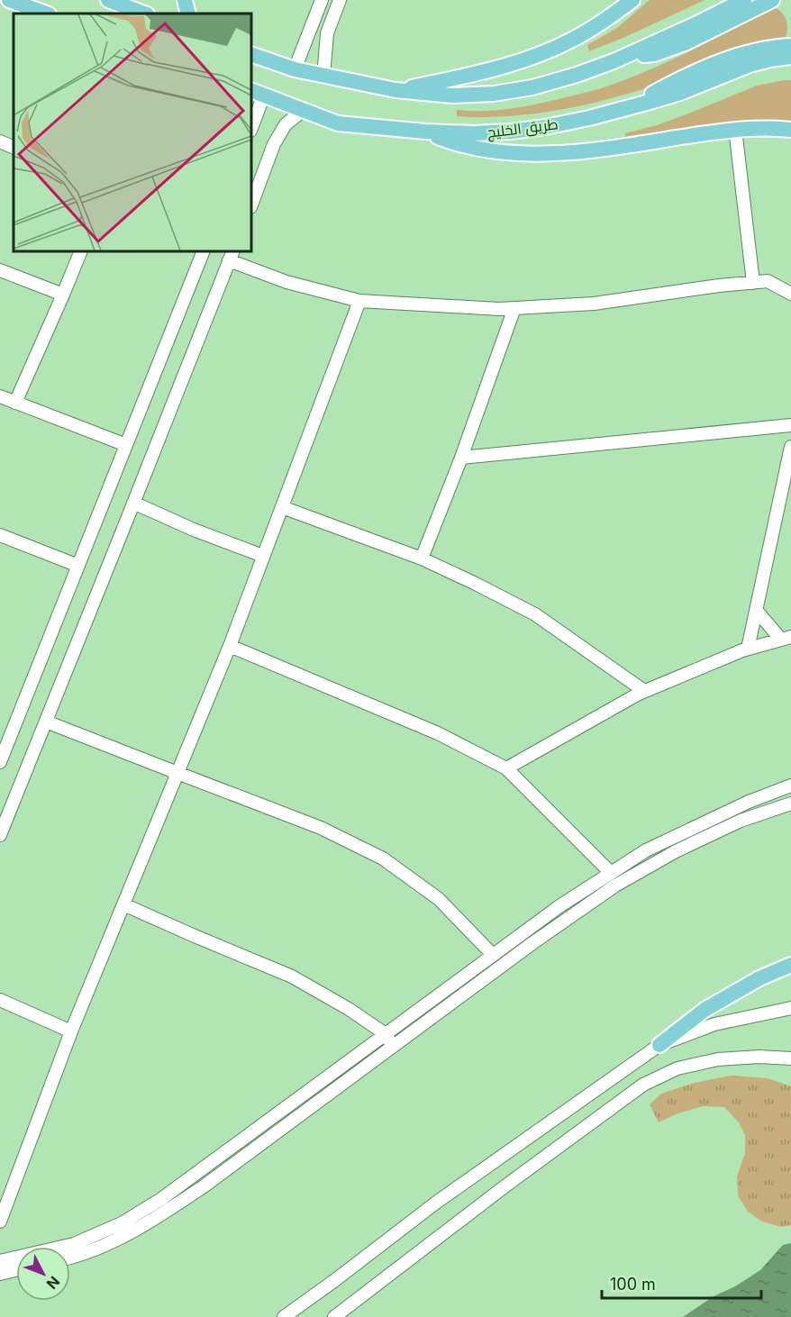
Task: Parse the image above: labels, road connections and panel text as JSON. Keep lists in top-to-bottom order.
{
  "streets": {
    "main road": ["طريق الخليج"]
  },
  "scale_bar": "100 m",
  "north": "bottom right"
}
